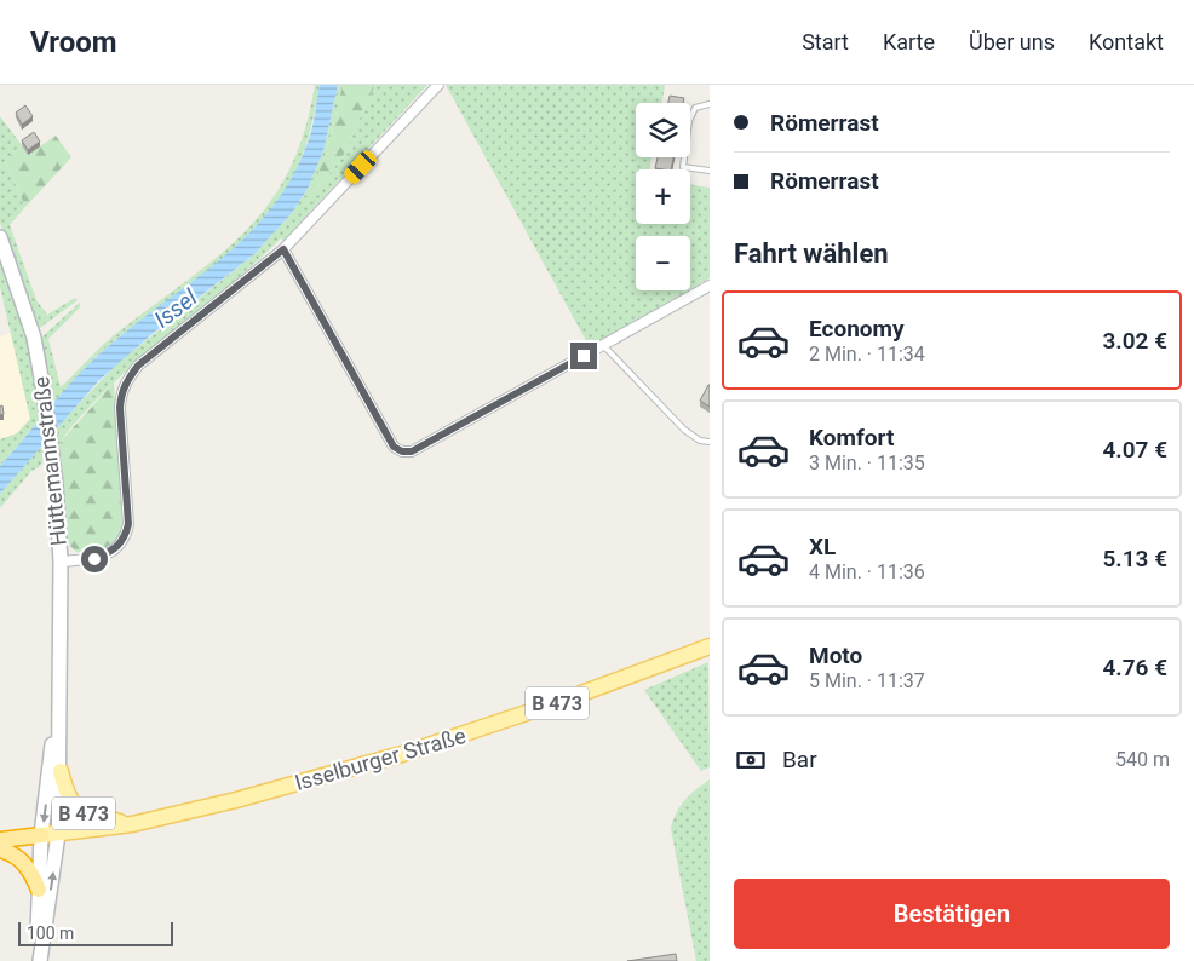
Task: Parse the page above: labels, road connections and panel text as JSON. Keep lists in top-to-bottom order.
{
  "streets": {
    "highway": ["B 473"],
    "main road": ["Hüttemannstraße", "Isselburger Straße"]
  },
  "crossings": [
    ["Hüttemannstraße", "B 473"],
    ["Hüttemannstraße", "Isselburger Straße"],
    ["B 473", "Isselburger Straße"]
  ],
  "water": ["Issel"],
  "scale_bar": "100 m",
  "page": {
    "header": "Vroom",
    "nav": [
      "Start",
      "Karte",
      "Über uns",
      "Kontakt"
    ],
    "banner": ["Römerrast", "Römerrast"],
    "map_buttons": ["+", "−"],
    "heading": "Fahrt wählen",
    "list": [
      {
        "name": "Economy",
        "note": "2 Min. · 11:34",
        "value": "3.02 €"
      },
      {
        "name": "Komfort",
        "note": "3 Min. · 11:35",
        "value": "4.07 €"
      },
      {
        "name": "XL",
        "note": "4 Min. · 11:36",
        "value": "5.13 €"
      },
      {
        "name": "Moto",
        "note": "5 Min. · 11:37",
        "value": "4.76 €"
      }
    ],
    "pay": ["Bar", "540 m"],
    "buttons": "Bestätigen",
    "scale": "100 m"
  }
}
